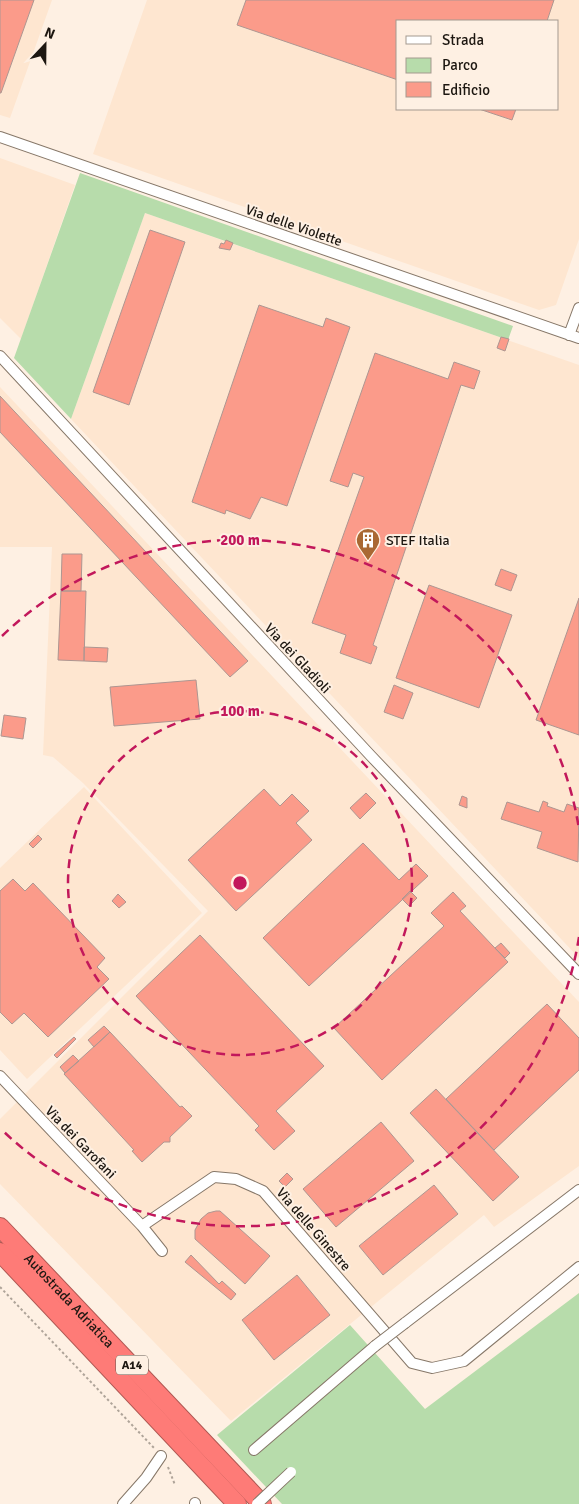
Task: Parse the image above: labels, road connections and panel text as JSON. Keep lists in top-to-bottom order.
{
  "streets": {
    "highway": ["Autostrada Adriatica", "A14"],
    "street": [
      "Via delle Violette",
      "Via dei Gladioli",
      "Via dei Garofani",
      "Via delle Ginestre"
    ]
  },
  "crossings": [
    ["Via dei Garofani", "Via delle Ginestre"]
  ],
  "places": {
    "building": ["STEF Italia"]
  },
  "legend": ["Strada", "Parco", "Edificio"],
  "north": "top",
  "rings": ["200 m", "100 m"]
}
